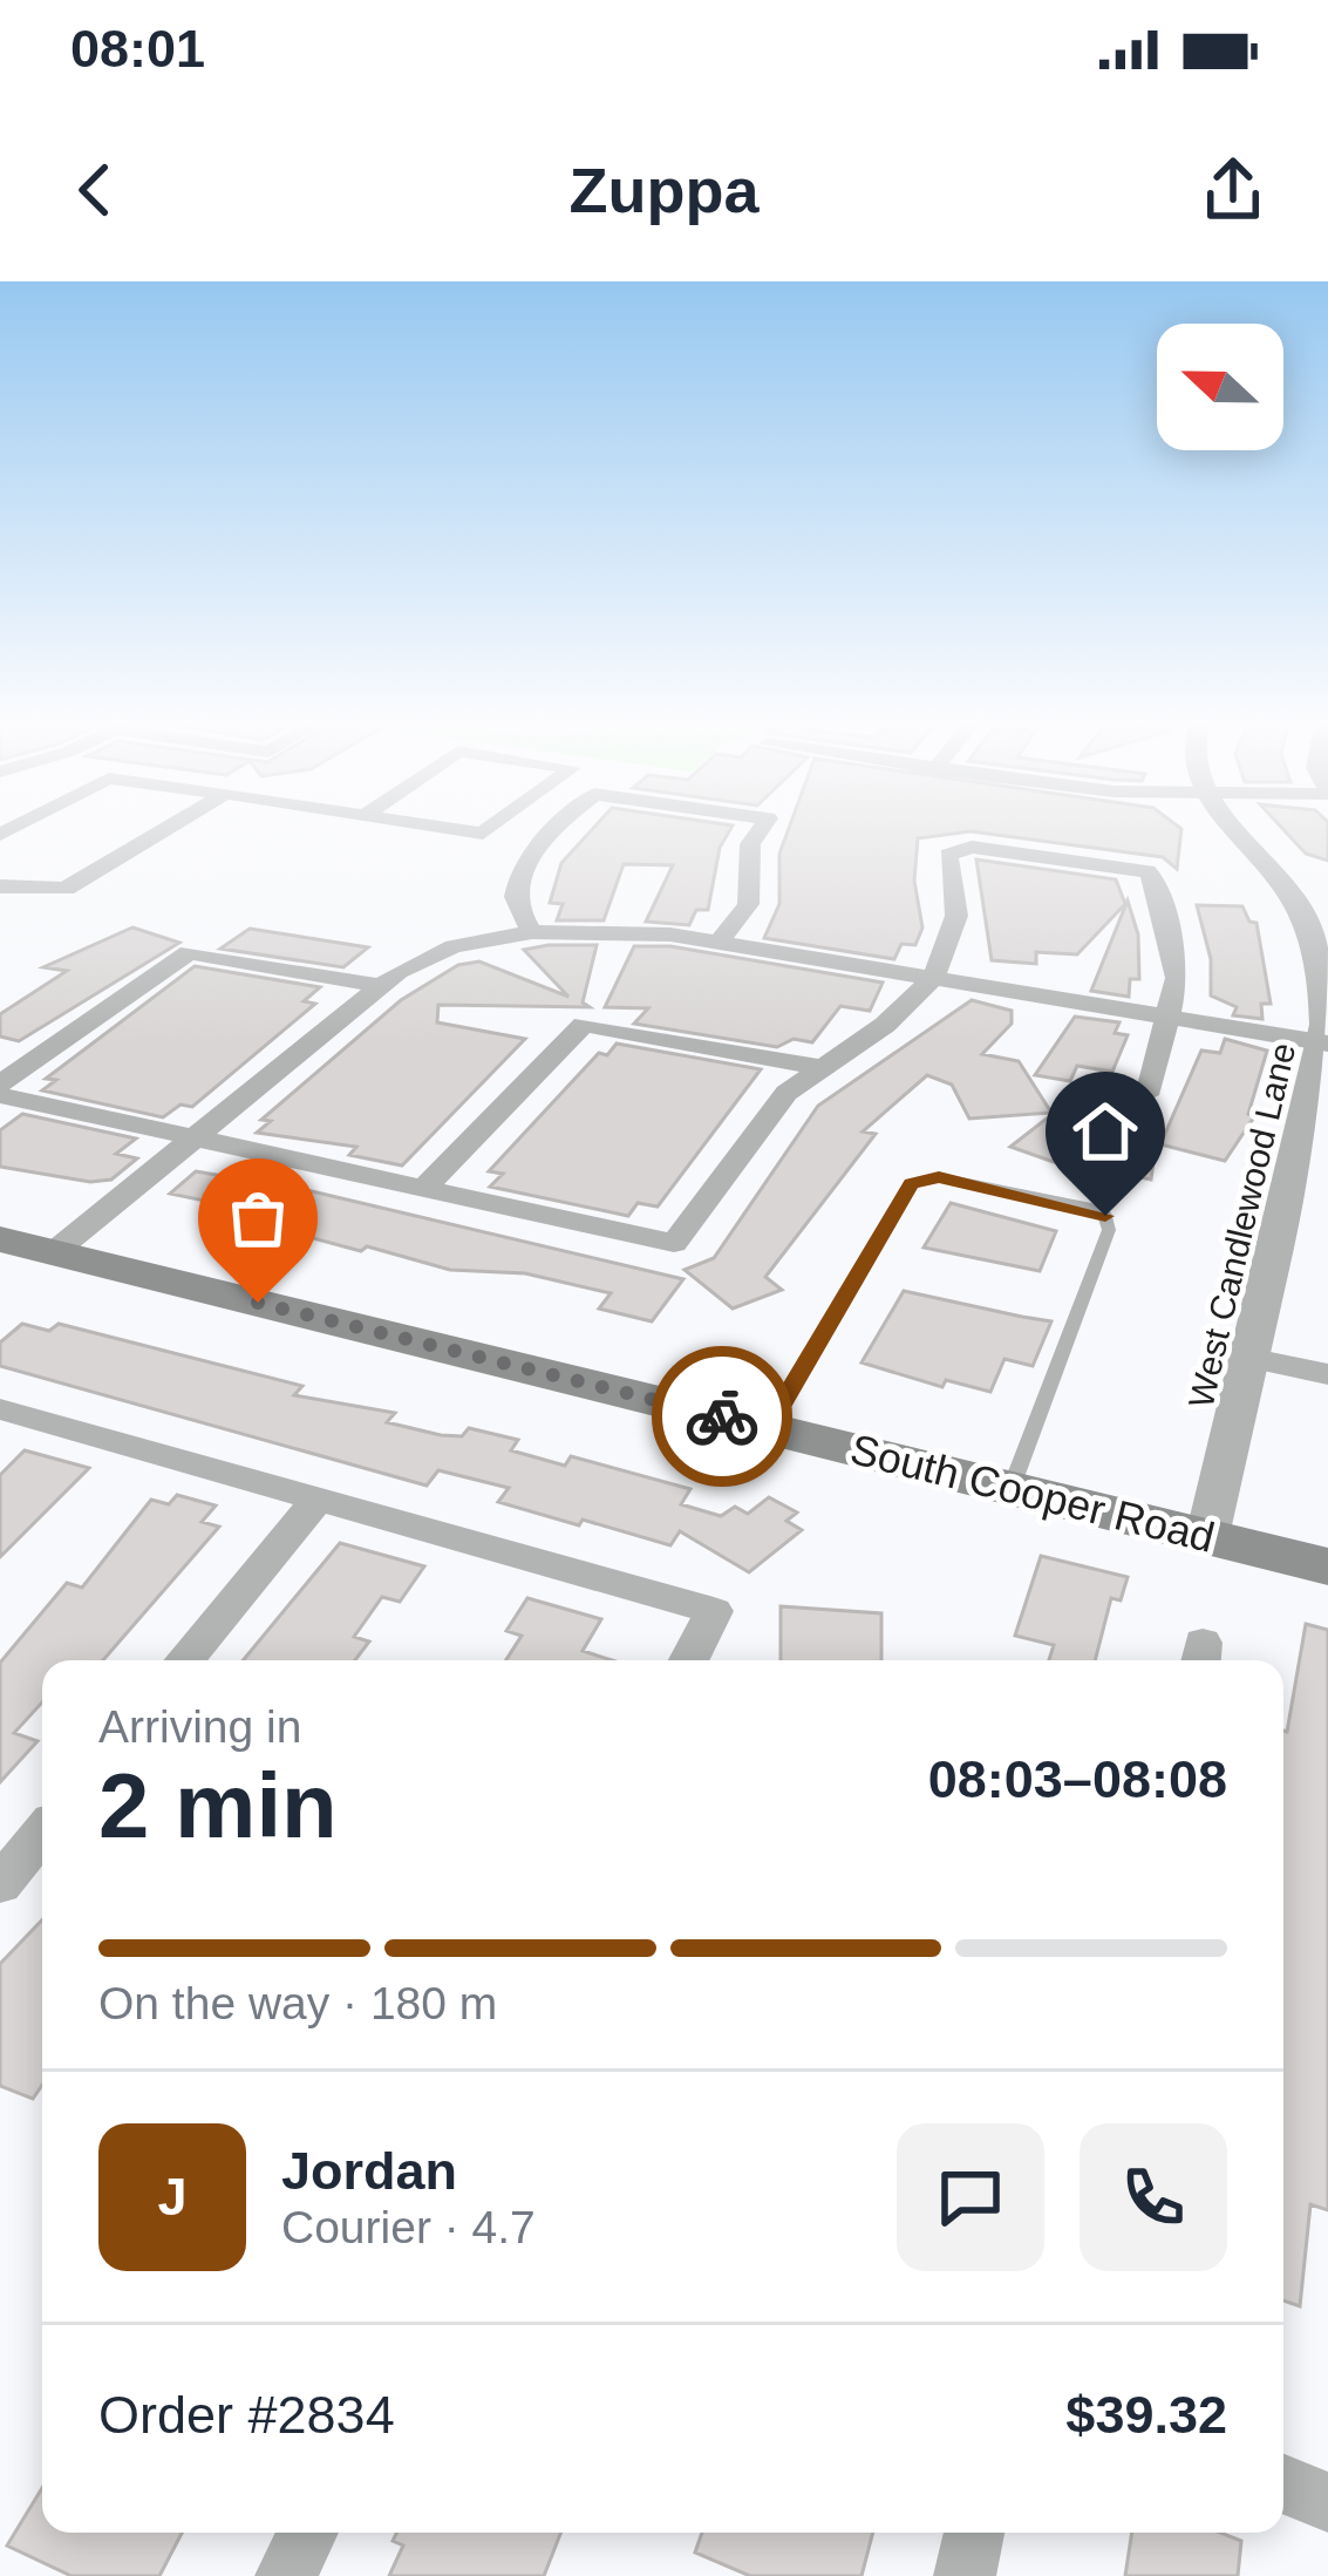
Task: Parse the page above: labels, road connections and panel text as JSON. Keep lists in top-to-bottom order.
{
  "streets": {
    "main road": ["South Cooper Road"],
    "street": ["West Candlewood Lane"]
  },
  "crossings": [
    ["West Candlewood Lane", "South Cooper Road"]
  ],
  "north": "left",
  "page": {
    "status": "08:01",
    "header": "Zuppa",
    "heading": ["2 min", "Arriving in", "08:03–08:08"],
    "panel": [
      "Jordan",
      "Courier · 4.7",
      "Order #2834",
      "$39.32"
    ],
    "bar": "On the way · 180 m",
    "round": "J"
  }
}
